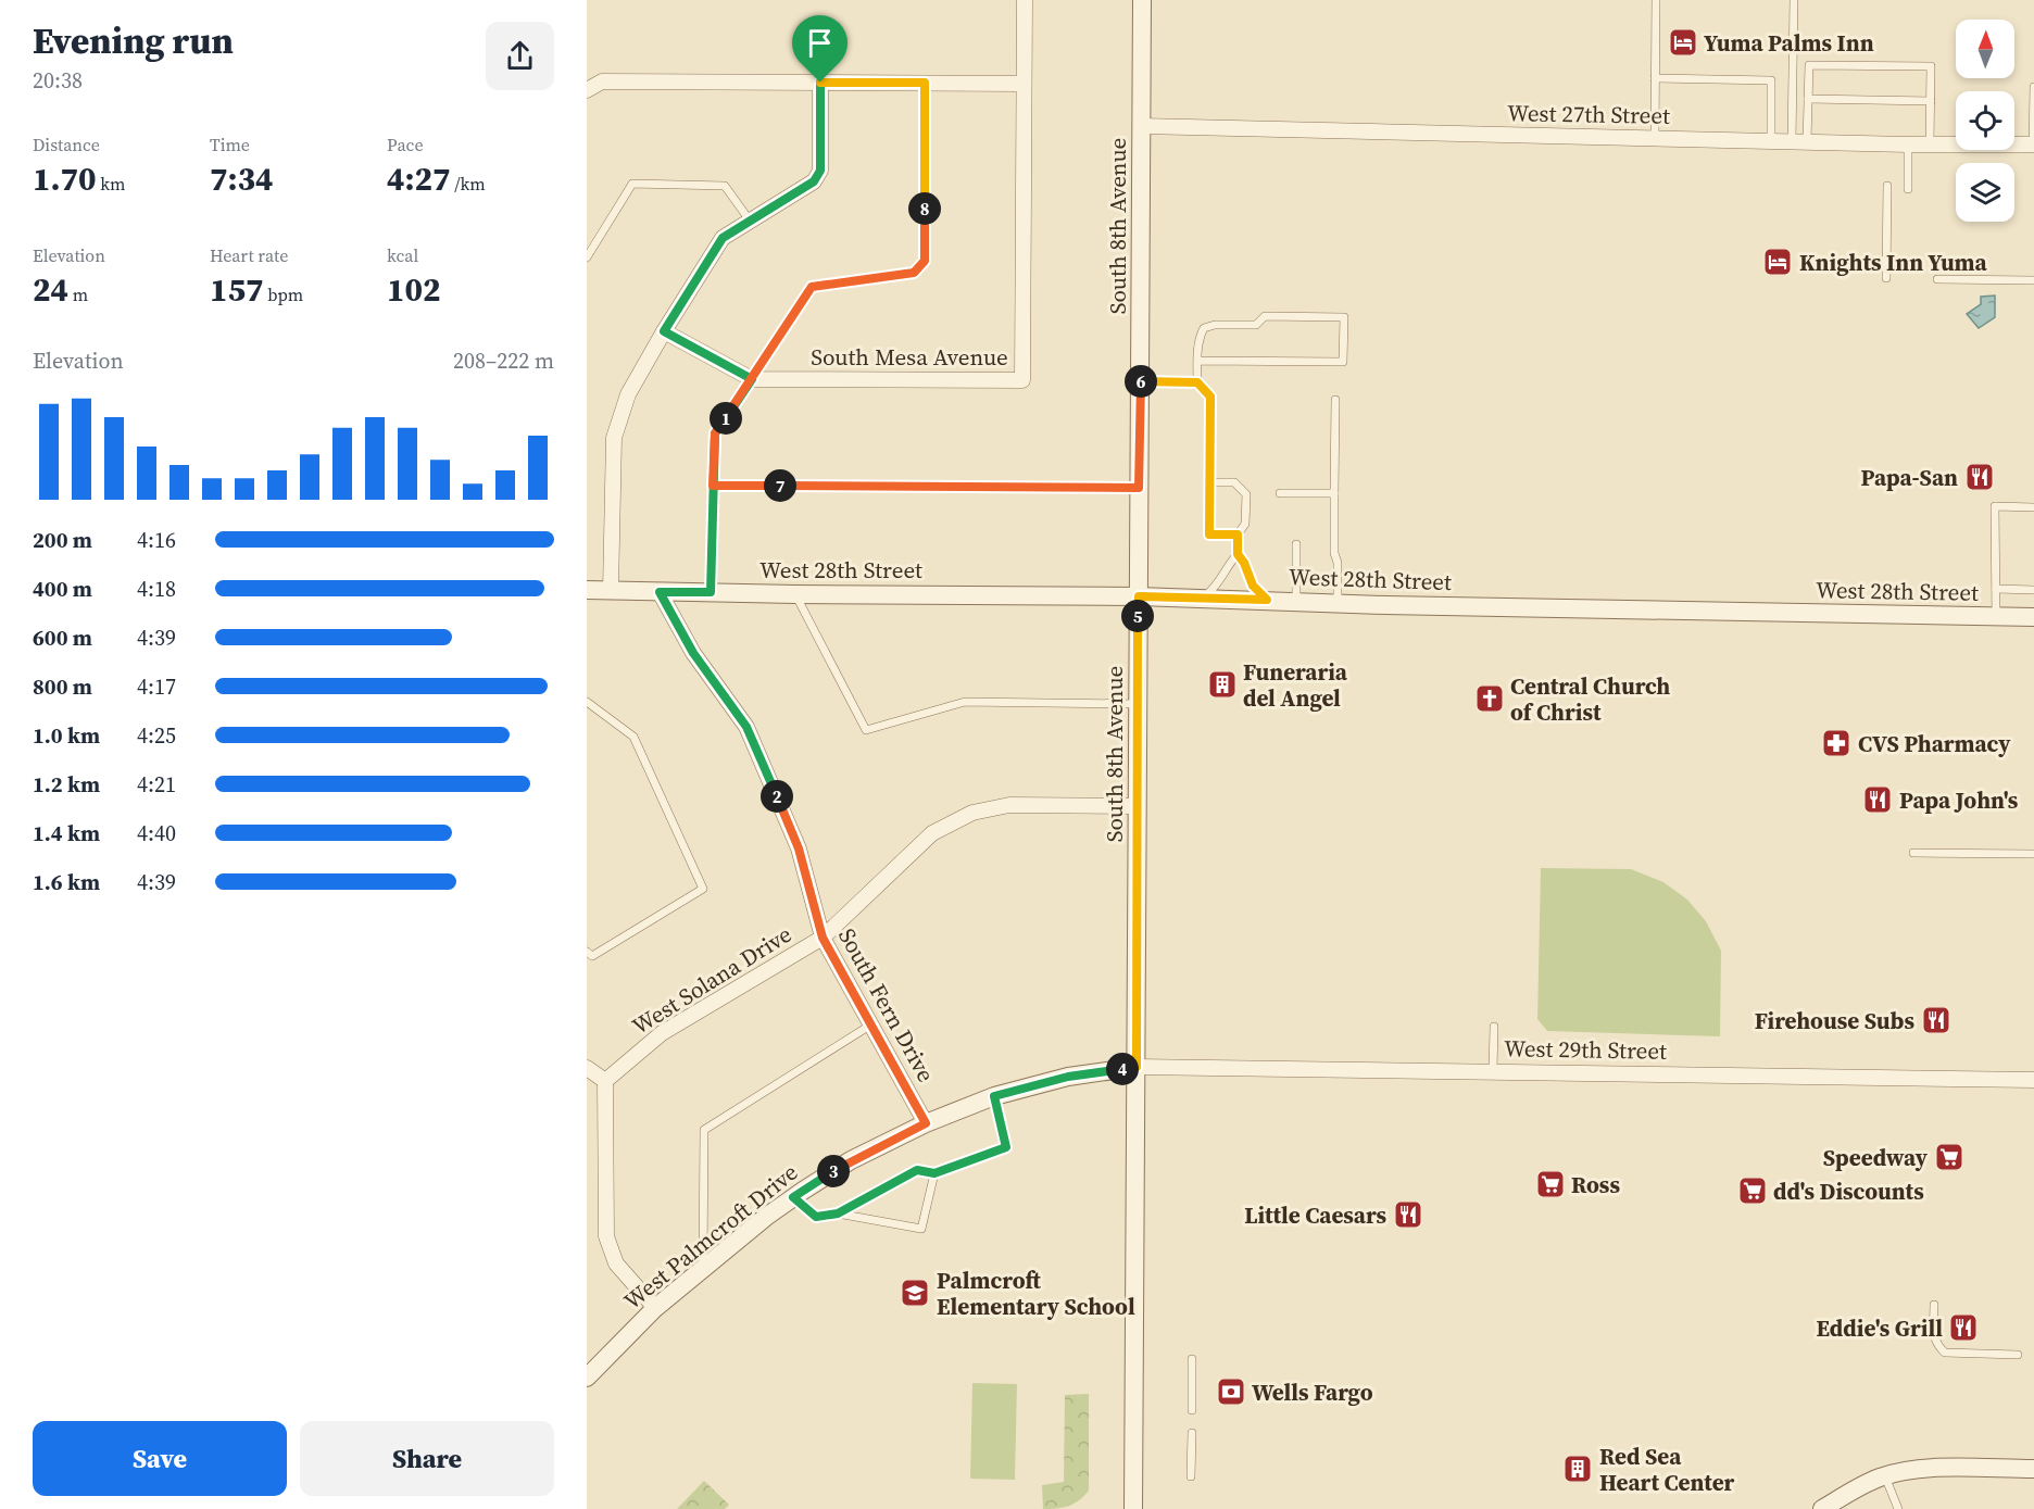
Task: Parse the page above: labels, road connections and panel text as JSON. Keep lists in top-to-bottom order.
{
  "streets": {
    "street": [
      "West 27th Street",
      "South 8th Avenue",
      "South Mesa Avenue",
      "West 28th Street",
      "West Solana Drive",
      "South Fern Drive",
      "West 29th Street",
      "West Palmcroft Drive"
    ]
  },
  "crossings": [
    ["West 27th Street", "South 8th Avenue"],
    ["South 8th Avenue", "West 28th Street"],
    ["South 8th Avenue", "West Solana Drive"],
    ["South 8th Avenue", "West 29th Street"],
    ["South 8th Avenue", "West Palmcroft Drive"],
    ["West 28th Street", "South Fern Drive"],
    ["West Solana Drive", "South Fern Drive"],
    ["South Fern Drive", "West Palmcroft Drive"],
    ["West 29th Street", "West Palmcroft Drive"]
  ],
  "places": {
    "hotel": ["Yuma Palms Inn", "Knights Inn Yuma"],
    "restaurant": [
      "Papa-San",
      "Papa John's",
      "Firehouse Subs",
      "Little Caesars",
      "Eddie's Grill"
    ],
    "building": ["Funeraria del Angel", "Red Sea Heart Center"],
    "church": ["Central Church of Christ"],
    "pharmacy": ["CVS Pharmacy"],
    "supermarket": ["Speedway", "Ross", "dd's Discounts"],
    "school or university": ["Palmcroft Elementary School"],
    "bank": ["Wells Fargo"]
  },
  "north": "top",
  "page": {
    "heading": ["Evening run", "20:38"],
    "stats": [
      ["Distance", "1.70 km"],
      ["Time", "7:34"],
      ["Pace", "4:27 /km"],
      ["Elevation", "24 m"],
      ["Heart rate", "157 bpm"],
      ["kcal", "102"]
    ],
    "pins": [
      "8",
      "6",
      "1",
      "7",
      "5",
      "2",
      "4",
      "3"
    ],
    "chart": ["Elevation", "208–222 m"],
    "list": [
      {
        "name": "200 m",
        "note": "4:16"
      },
      {
        "name": "400 m",
        "note": "4:18"
      },
      {
        "name": "600 m",
        "note": "4:39"
      },
      {
        "name": "800 m",
        "note": "4:17"
      },
      {
        "name": "1.0 km",
        "note": "4:25"
      },
      {
        "name": "1.2 km",
        "note": "4:21"
      },
      {
        "name": "1.4 km",
        "note": "4:40"
      },
      {
        "name": "1.6 km",
        "note": "4:39"
      }
    ],
    "buttons": ["Save", "Share"]
  }
}
